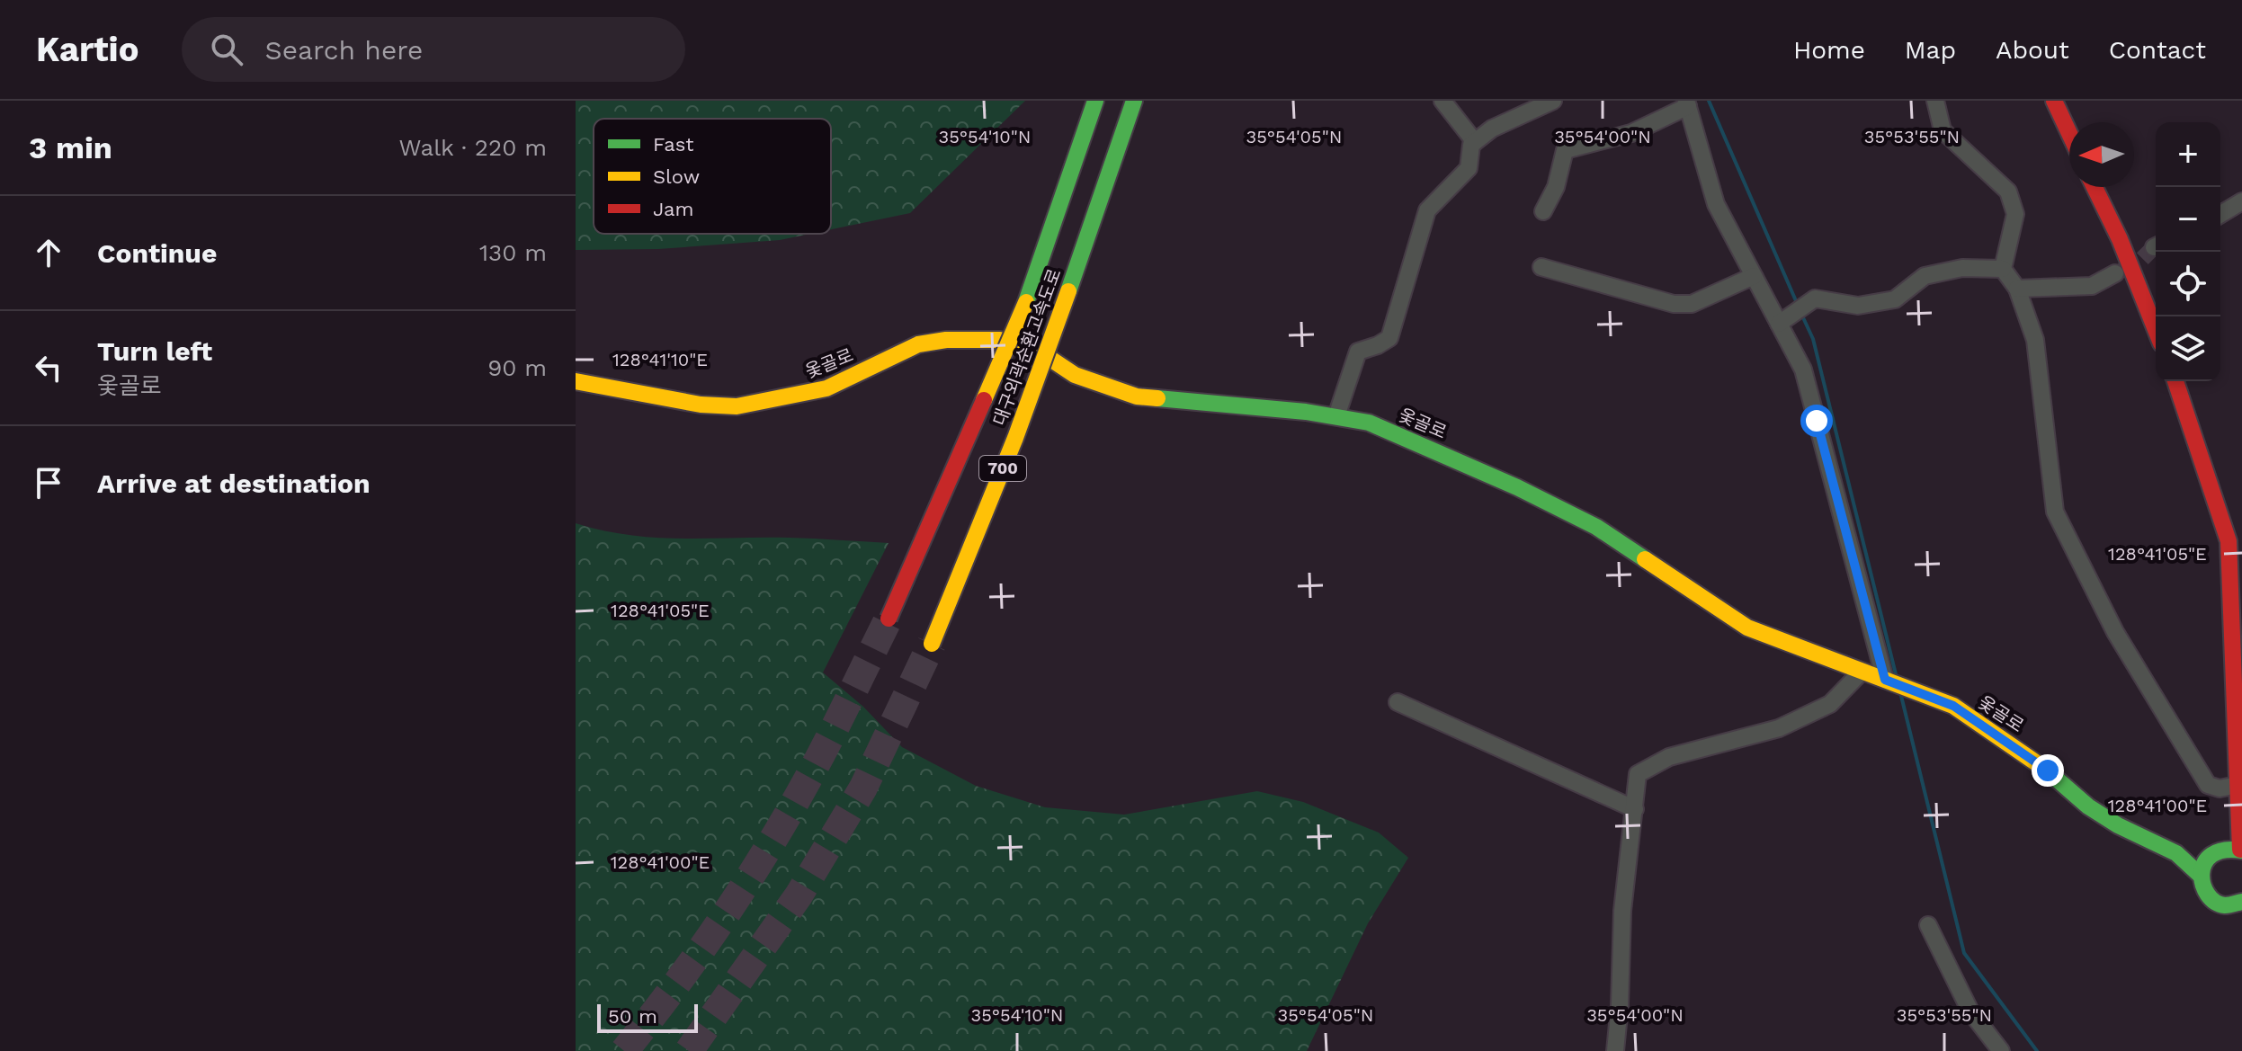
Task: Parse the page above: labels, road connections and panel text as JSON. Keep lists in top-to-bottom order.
{
  "streets": {
    "main road": ["대구외곽순환고속도로", "옻골로", "700"]
  },
  "legend": ["Fast", "Slow", "Jam"],
  "scale_bar": "50 m",
  "north": "left",
  "page": {
    "header": "Kartio",
    "search": "Search here",
    "nav": [
      "Home",
      "Map",
      "About",
      "Contact"
    ],
    "heading": ["3 min", "Walk · 220 m"],
    "map_buttons": ["+", "−"],
    "list": [
      ["Continue", "130 m"],
      ["Turn left", "옻골로", "90 m"],
      "Arrive at destination"
    ],
    "scale": "50 m"
  },
  "coordinates": [
    "35°54'10\"N",
    "35°54'05\"N",
    "35°54'00\"N",
    "35°53'55\"N",
    "128°41'10\"E",
    "128°41'05\"E",
    "128°41'00\"E"
  ]
}
